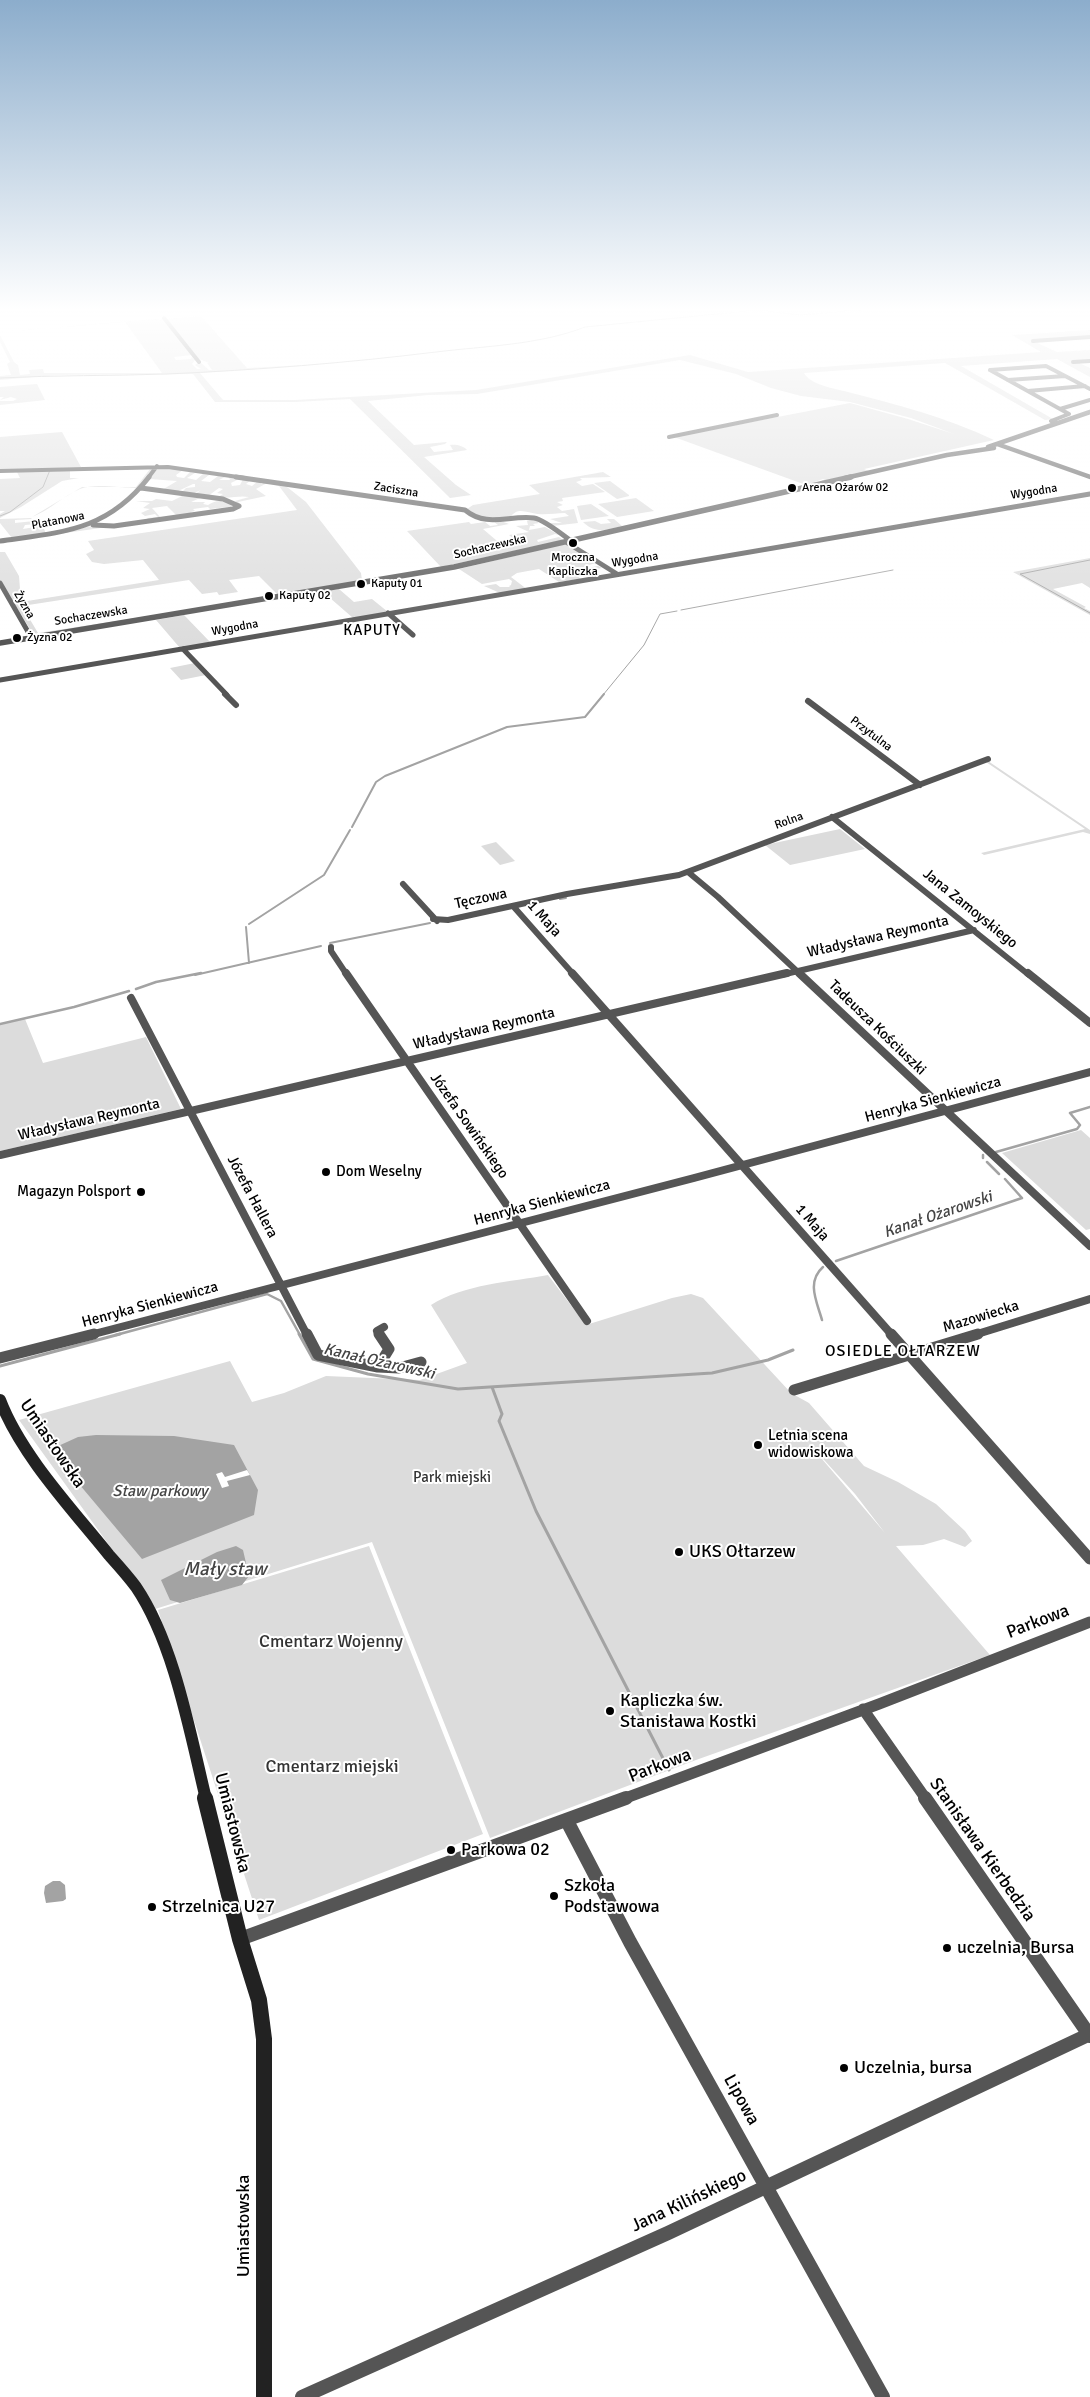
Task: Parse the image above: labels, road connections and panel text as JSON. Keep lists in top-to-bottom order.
{
  "streets": {
    "main road": ["Umiastowska"],
    "street": [
      "Zaciszna",
      "Wygodna",
      "Platanowa",
      "Sochaczewska",
      "Żyzna",
      "Przytulna",
      "Rolna",
      "Tęczowa",
      "Jana Zamoyskiego",
      "1 Maja",
      "Władysława Reymonta",
      "Tadeusza Kościuszki",
      "Henryka Sienkiewicza",
      "Józefa Sowińskiego",
      "Józefa Hallera",
      "Mazowiecka",
      "Parkowa",
      "Stanisława Kierbedzia",
      "Lipowa",
      "Jana Kilińskiego"
    ]
  },
  "crossings": [
    ["Zaciszna", "Wygodna"],
    ["Zaciszna", "Platanowa"],
    ["Zaciszna", "Sochaczewska"],
    ["Sochaczewska", "Żyzna"],
    ["Przytulna", "Rolna"],
    ["Rolna", "Tęczowa"],
    ["Rolna", "Jana Zamoyskiego"],
    ["Rolna", "Tadeusza Kościuszki"],
    ["Tęczowa", "1 Maja"],
    ["Jana Zamoyskiego", "Władysława Reymonta"],
    ["1 Maja", "Władysława Reymonta"],
    ["1 Maja", "Henryka Sienkiewicza"],
    ["1 Maja", "Mazowiecka"],
    ["Władysława Reymonta", "Tadeusza Kościuszki"],
    ["Władysława Reymonta", "Józefa Sowińskiego"],
    ["Władysława Reymonta", "Józefa Hallera"],
    ["Tadeusza Kościuszki", "Henryka Sienkiewicza"],
    ["Henryka Sienkiewicza", "Józefa Sowińskiego"],
    ["Henryka Sienkiewicza", "Józefa Hallera"],
    ["Umiastowska", "Parkowa"],
    ["Parkowa", "Stanisława Kierbedzia"],
    ["Parkowa", "Lipowa"],
    ["Stanisława Kierbedzia", "Jana Kilińskiego"],
    ["Lipowa", "Jana Kilińskiego"]
  ],
  "districts": ["KAPUTY", "OSIEDLE OŁTARZEW"],
  "water": ["Kanał Ożarowski", "Staw parkowy", "Mały staw"],
  "parks": ["Park miejski", "Cmentarz Wojenny", "Cmentarz miejski"],
  "places": [
    "Arena Ożarów 02",
    "Mroczna Kapliczka",
    "Kaputy 01",
    "Kaputy 02",
    "Żyzna 02",
    "Dom Weselny",
    "Magazyn Polsport",
    "Letnia scena widowiskowa",
    "UKS Ołtarzew",
    "Kapliczka św. Stanisława Kostki",
    "Parkowa 02",
    "Szkoła Podstawowa",
    "Strzelnica U27",
    "uczelnia, Bursa",
    "Uczelnia, bursa"
  ]
}
